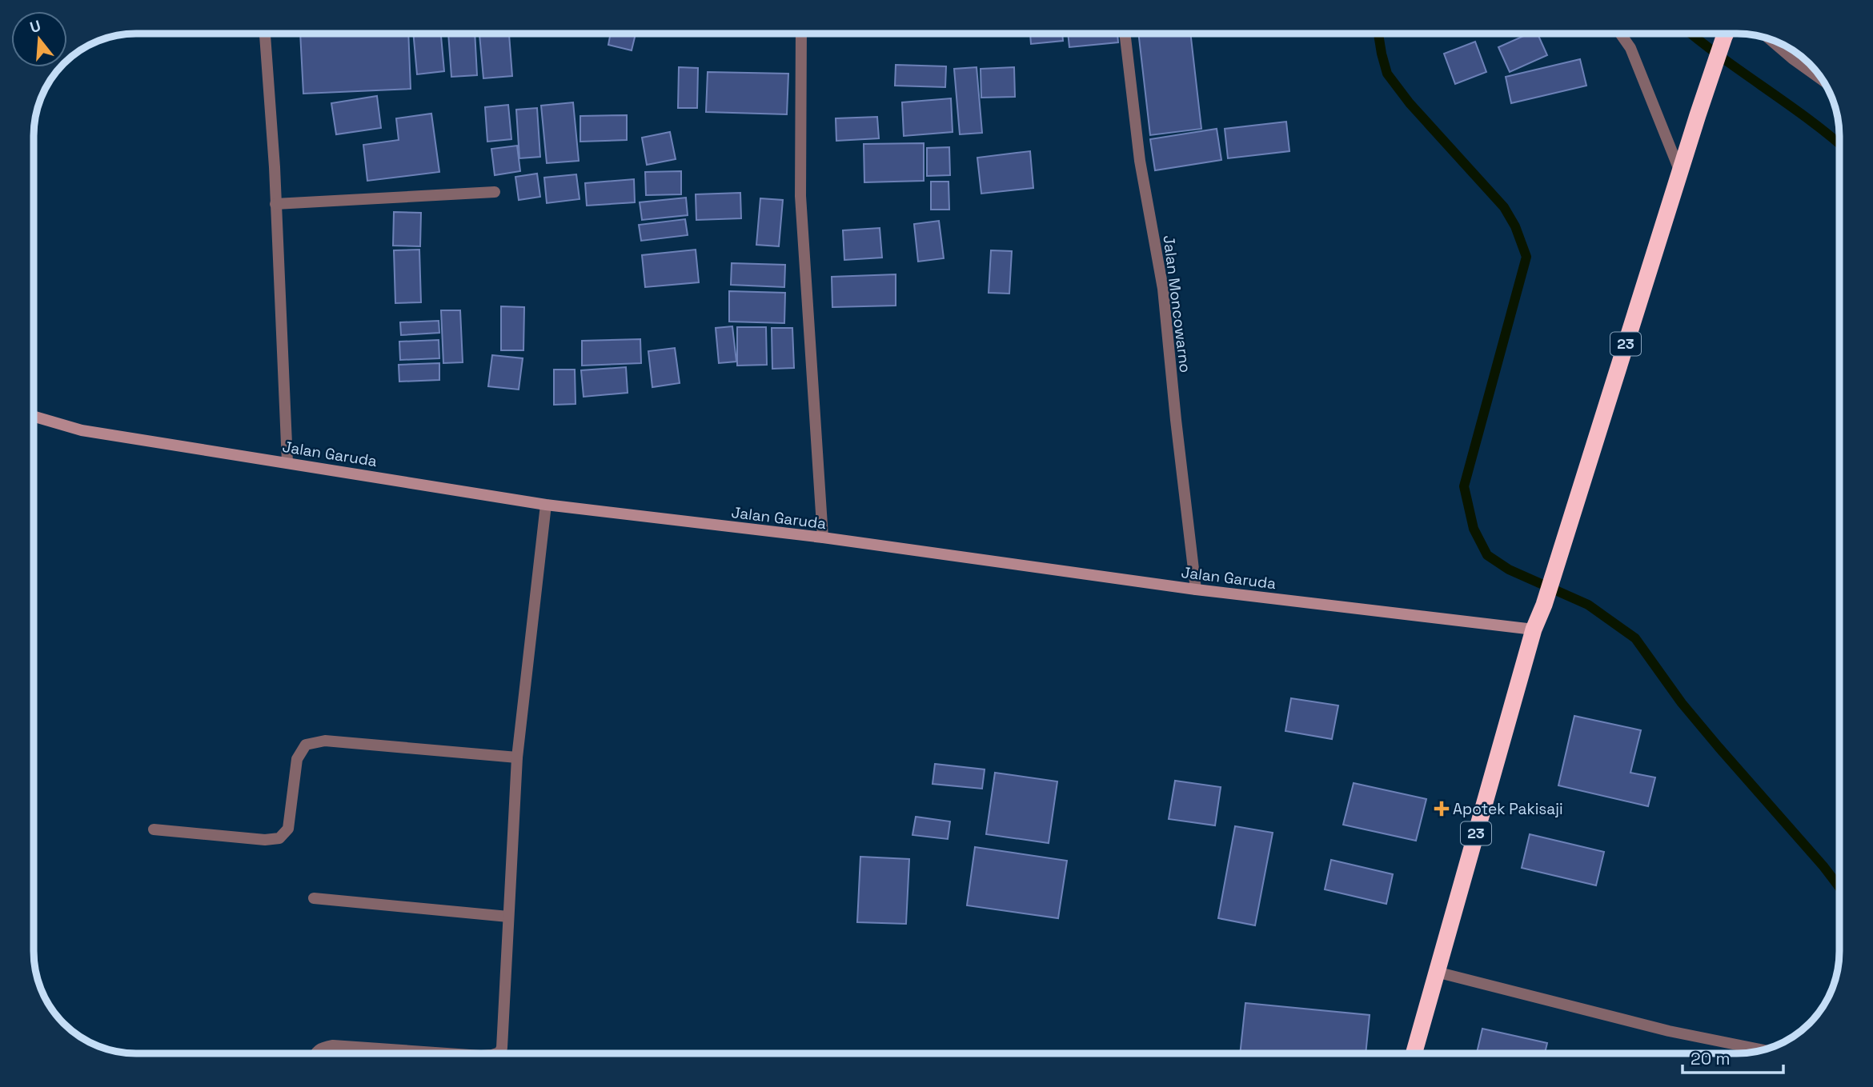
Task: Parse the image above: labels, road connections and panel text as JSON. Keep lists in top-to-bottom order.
{
  "streets": {
    "highway": ["23"],
    "street": ["Jalan Moncowarno", "Jalan Garuda"]
  },
  "crossings": [
    ["Jalan Moncowarno", "Jalan Garuda"],
    ["23", "Jalan Garuda"]
  ],
  "places": {
    "health": ["Apotek Pakisaji"]
  },
  "scale_bar": "20 m",
  "north": "top"
}
